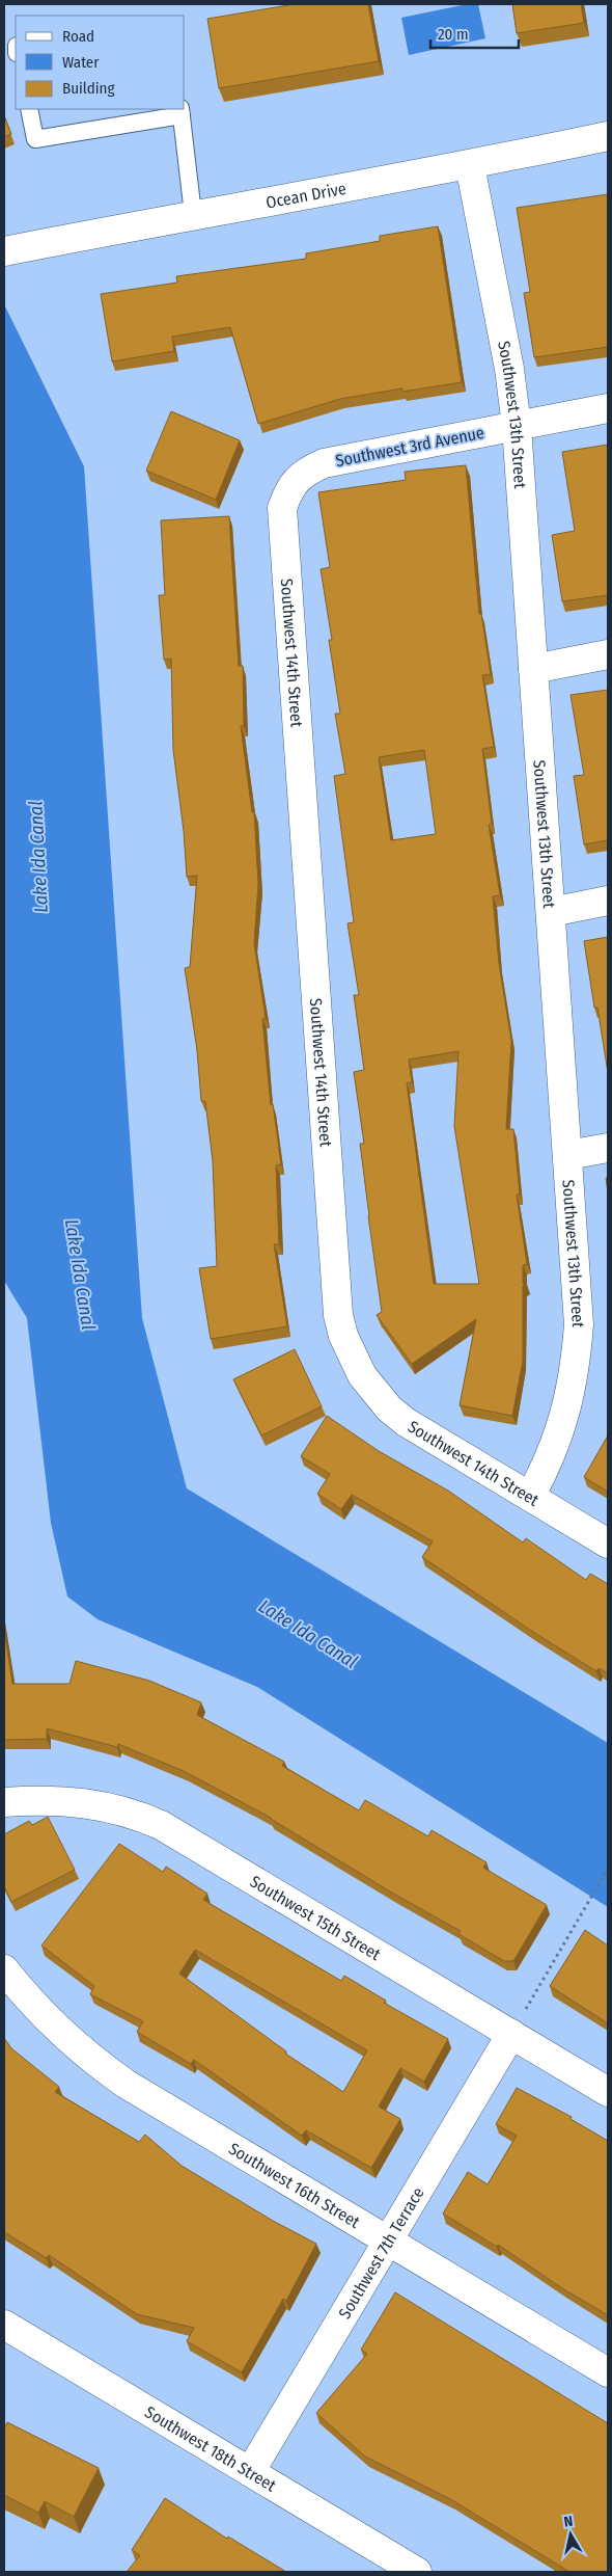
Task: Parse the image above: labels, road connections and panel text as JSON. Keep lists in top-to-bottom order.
{
  "streets": {
    "street": [
      "Ocean Drive",
      "Southwest 13th Street",
      "Southwest 3rd Avenue",
      "Southwest 14th Street",
      "Southwest 15th Street",
      "Southwest 16th Street",
      "Southwest 7th Terrace",
      "Southwest 18th Street"
    ]
  },
  "crossings": [
    ["Ocean Drive", "Southwest 13th Street"],
    ["Southwest 13th Street", "Southwest 3rd Avenue"],
    ["Southwest 13th Street", "Southwest 14th Street"],
    ["Southwest 3rd Avenue", "Southwest 14th Street"],
    ["Southwest 15th Street", "Southwest 7th Terrace"],
    ["Southwest 16th Street", "Southwest 7th Terrace"],
    ["Southwest 7th Terrace", "Southwest 18th Street"]
  ],
  "water": ["Lake Ida Canal"],
  "legend": ["Road", "Water", "Building"],
  "scale_bar": "20 m",
  "north": "top"
}
